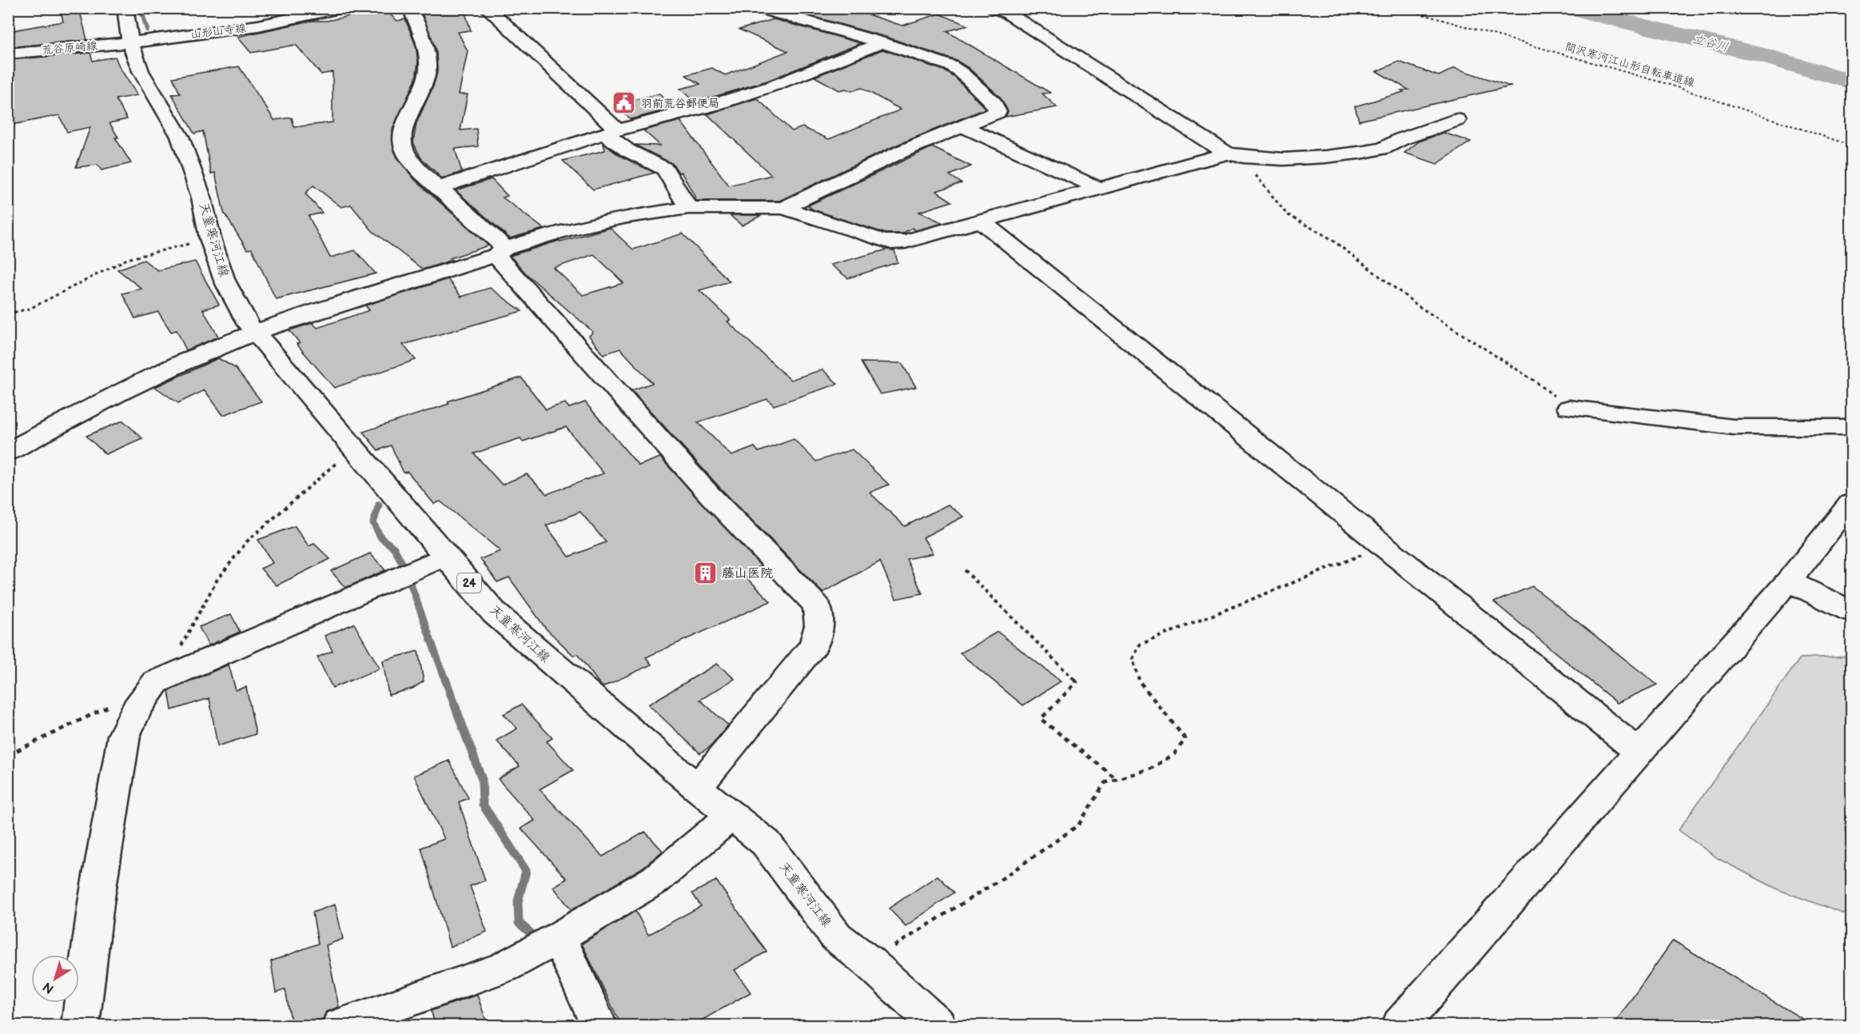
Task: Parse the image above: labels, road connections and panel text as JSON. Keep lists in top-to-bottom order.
{
  "streets": {
    "main road": [
      "山形山寺線",
      "荒谷原崎線",
      "天童寒河江線",
      "24"
    ],
    "path": ["間沢寒河江山形自転車道線"]
  },
  "crossings": [
    ["山形山寺線", "荒谷原崎線"],
    ["山形山寺線", "天童寒河江線"],
    ["荒谷原崎線", "天童寒河江線"]
  ],
  "water": ["立谷川"],
  "places": {
    "public building": ["羽前荒谷郵便局"],
    "building": ["藤山医院"]
  },
  "north": "bottom left"
}
